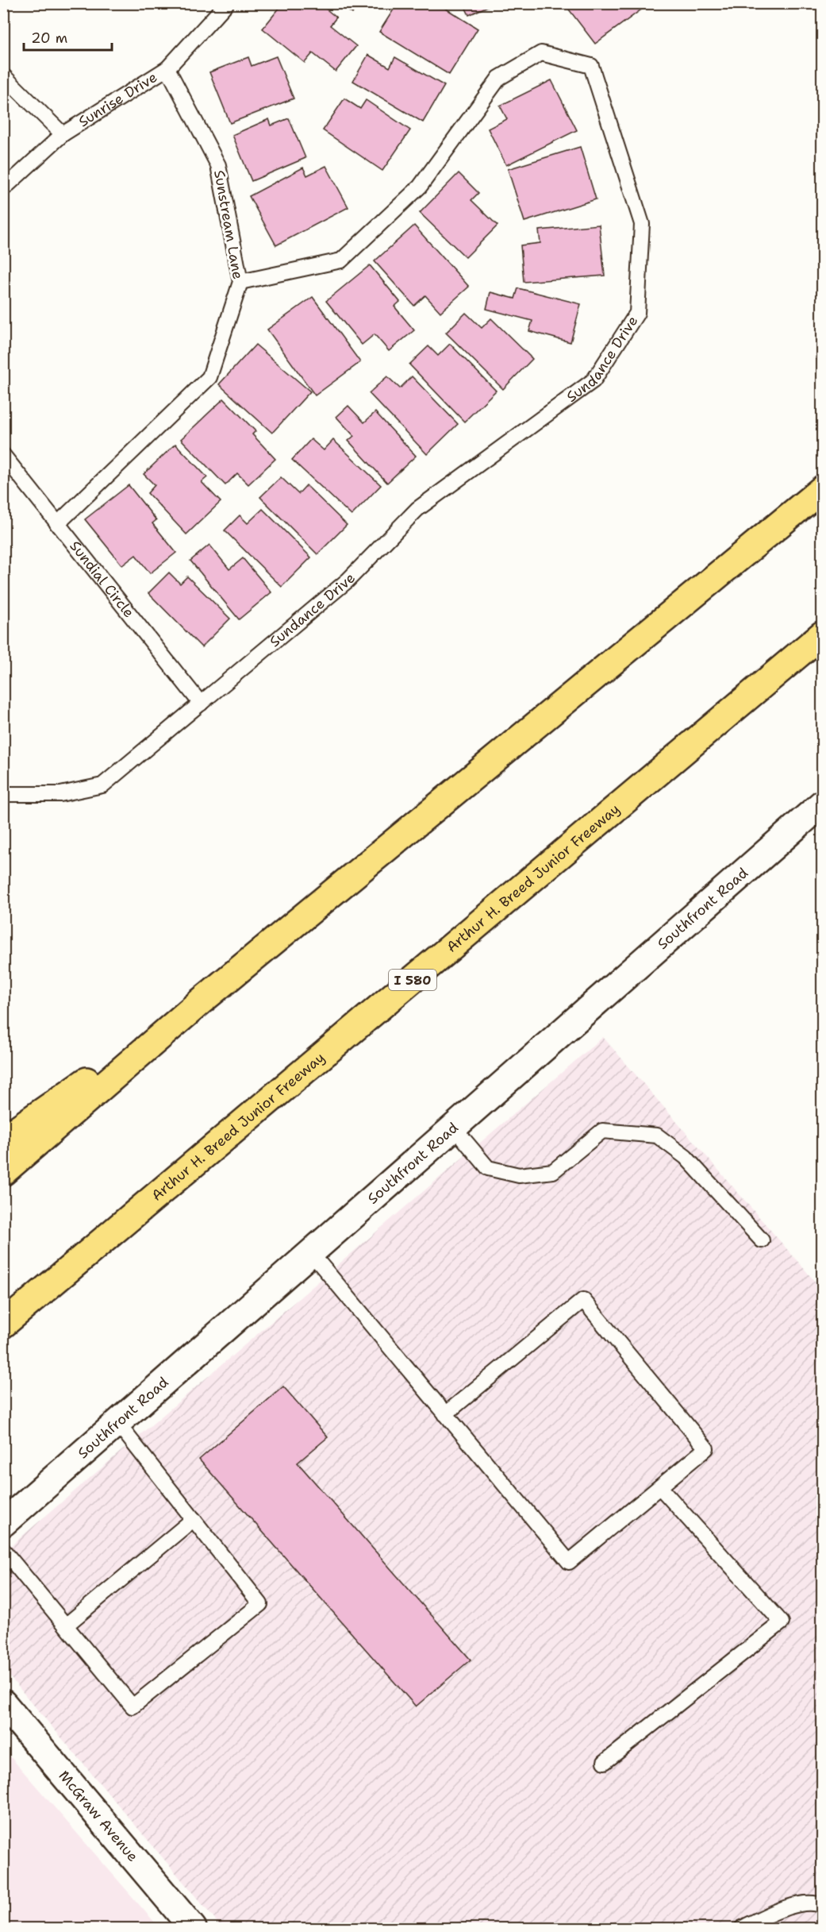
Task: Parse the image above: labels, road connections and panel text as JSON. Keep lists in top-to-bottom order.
{
  "streets": {
    "highway": ["Arthur H. Breed Junior Freeway", "I 580"],
    "street": ["Southfront Road", "McGraw Avenue"],
    "lane": [
      "Sunrise Drive",
      "Sunstream Lane",
      "Sundance Drive",
      "Sundial Circle"
    ]
  },
  "crossings": [
    ["Sunrise Drive", "Sunstream Lane"],
    ["Sunstream Lane", "Sundance Drive"],
    ["Sunstream Lane", "Sundial Circle"],
    ["Sundance Drive", "Sundial Circle"]
  ],
  "scale_bar": "20 m"
}
